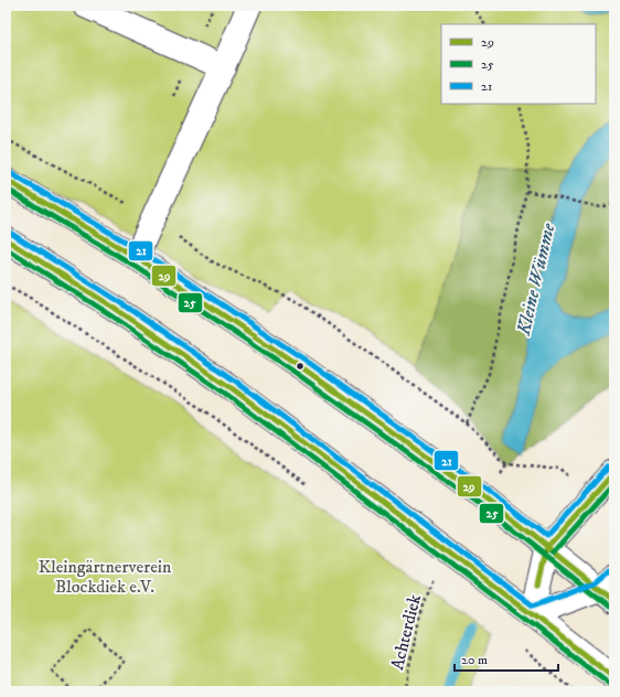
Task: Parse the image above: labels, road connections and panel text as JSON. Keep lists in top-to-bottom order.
{
  "streets": {
    "path": ["Achterdiek"]
  },
  "water": ["Kleine Wümme"],
  "parks": ["Kleingärtnerverein Blockdiek e.V."],
  "lines": ["transit line 21", "transit line 29", "transit line 25"],
  "legend": ["29", "25", "21"],
  "scale_bar": "20 m"
}
